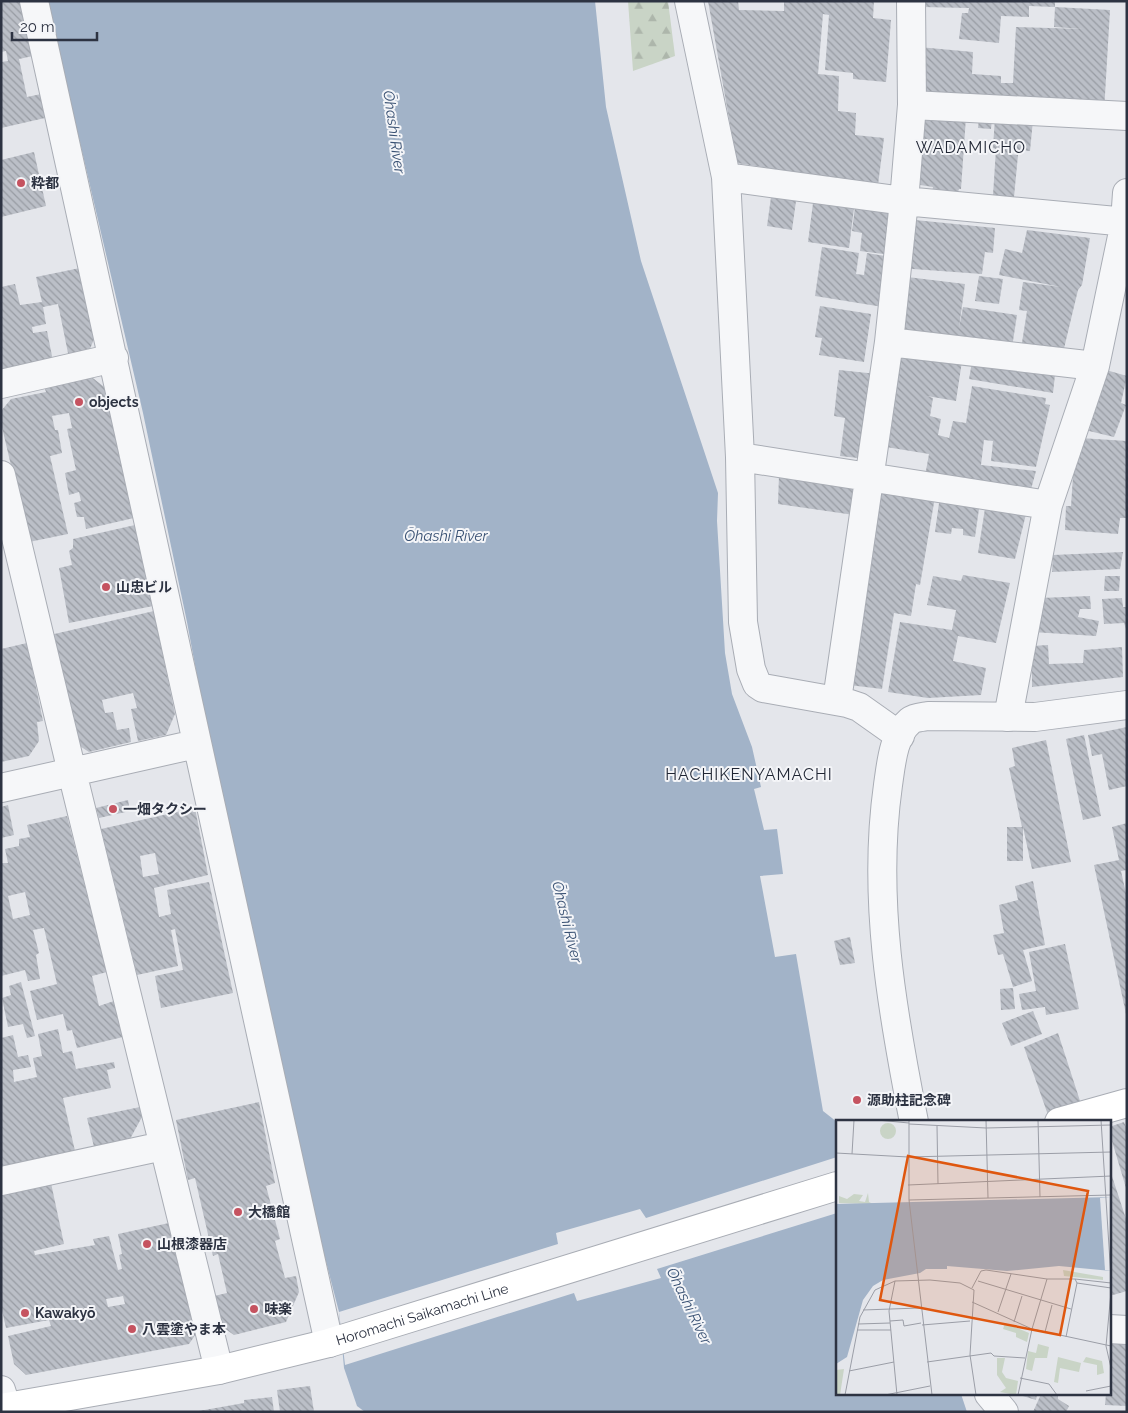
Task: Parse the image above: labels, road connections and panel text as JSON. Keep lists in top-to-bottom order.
{
  "streets": {
    "main road": ["Horomachi Saikamachi Line"]
  },
  "districts": ["WADAMICHO", "HACHIKENYAMACHI"],
  "water": ["Ōhashi River"],
  "places": [
    "粋都",
    "objects",
    "山忠ビル",
    "一畑タクシー",
    "源助柱記念碑",
    "大橋館",
    "山根漆器店",
    "味楽",
    "Kawakyō",
    "八雲塗やま本"
  ],
  "scale_bar": "20 m"
}
